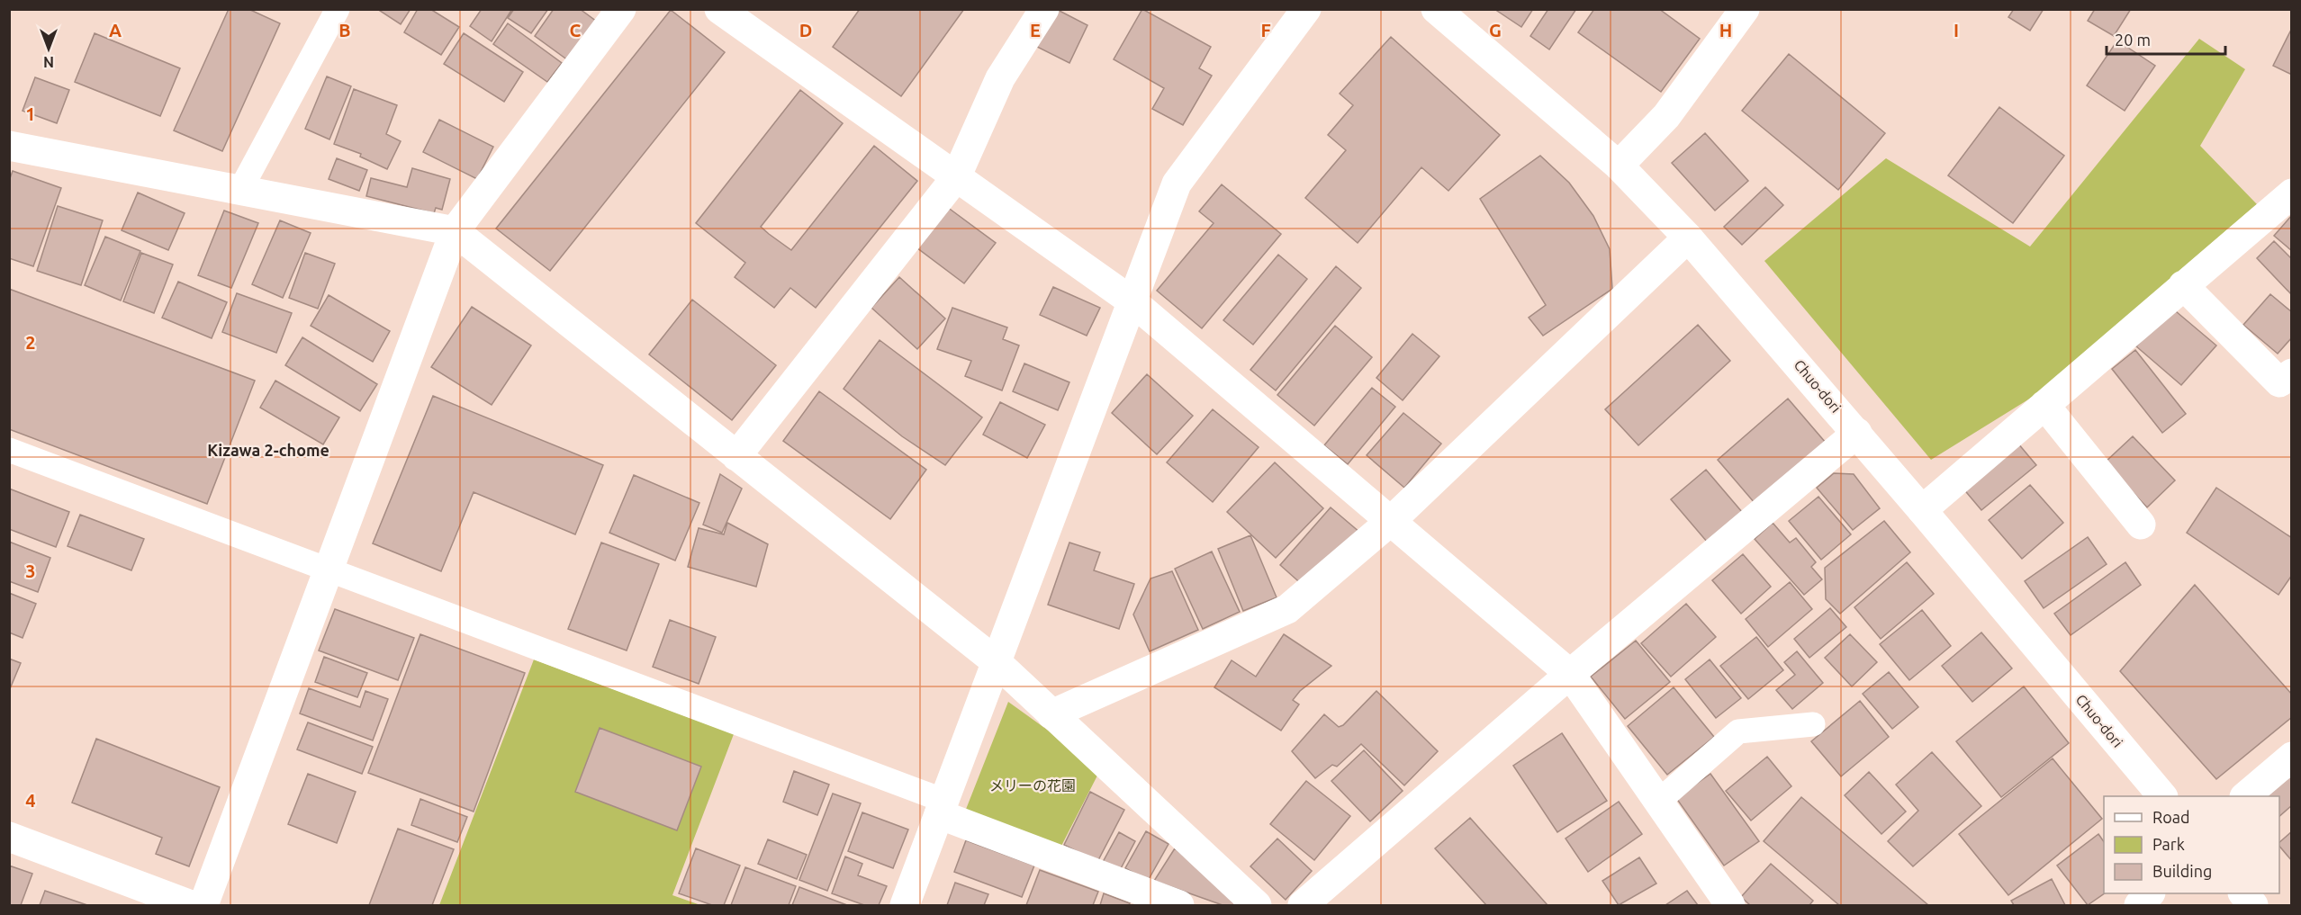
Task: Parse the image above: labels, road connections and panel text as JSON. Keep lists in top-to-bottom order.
{
  "streets": {
    "street": ["Chuo-dori"]
  },
  "districts": ["Kizawa 2-chome"],
  "parks": ["メリーの花園"],
  "legend": ["Road", "Park", "Building"],
  "scale_bar": "20 m",
  "north": "bottom",
  "grid": {
    "columns": [
      "A",
      "B",
      "C",
      "D",
      "E",
      "F",
      "G",
      "H",
      "I"
    ],
    "rows": [
      "1",
      "2",
      "3",
      "4"
    ]
  }
}
